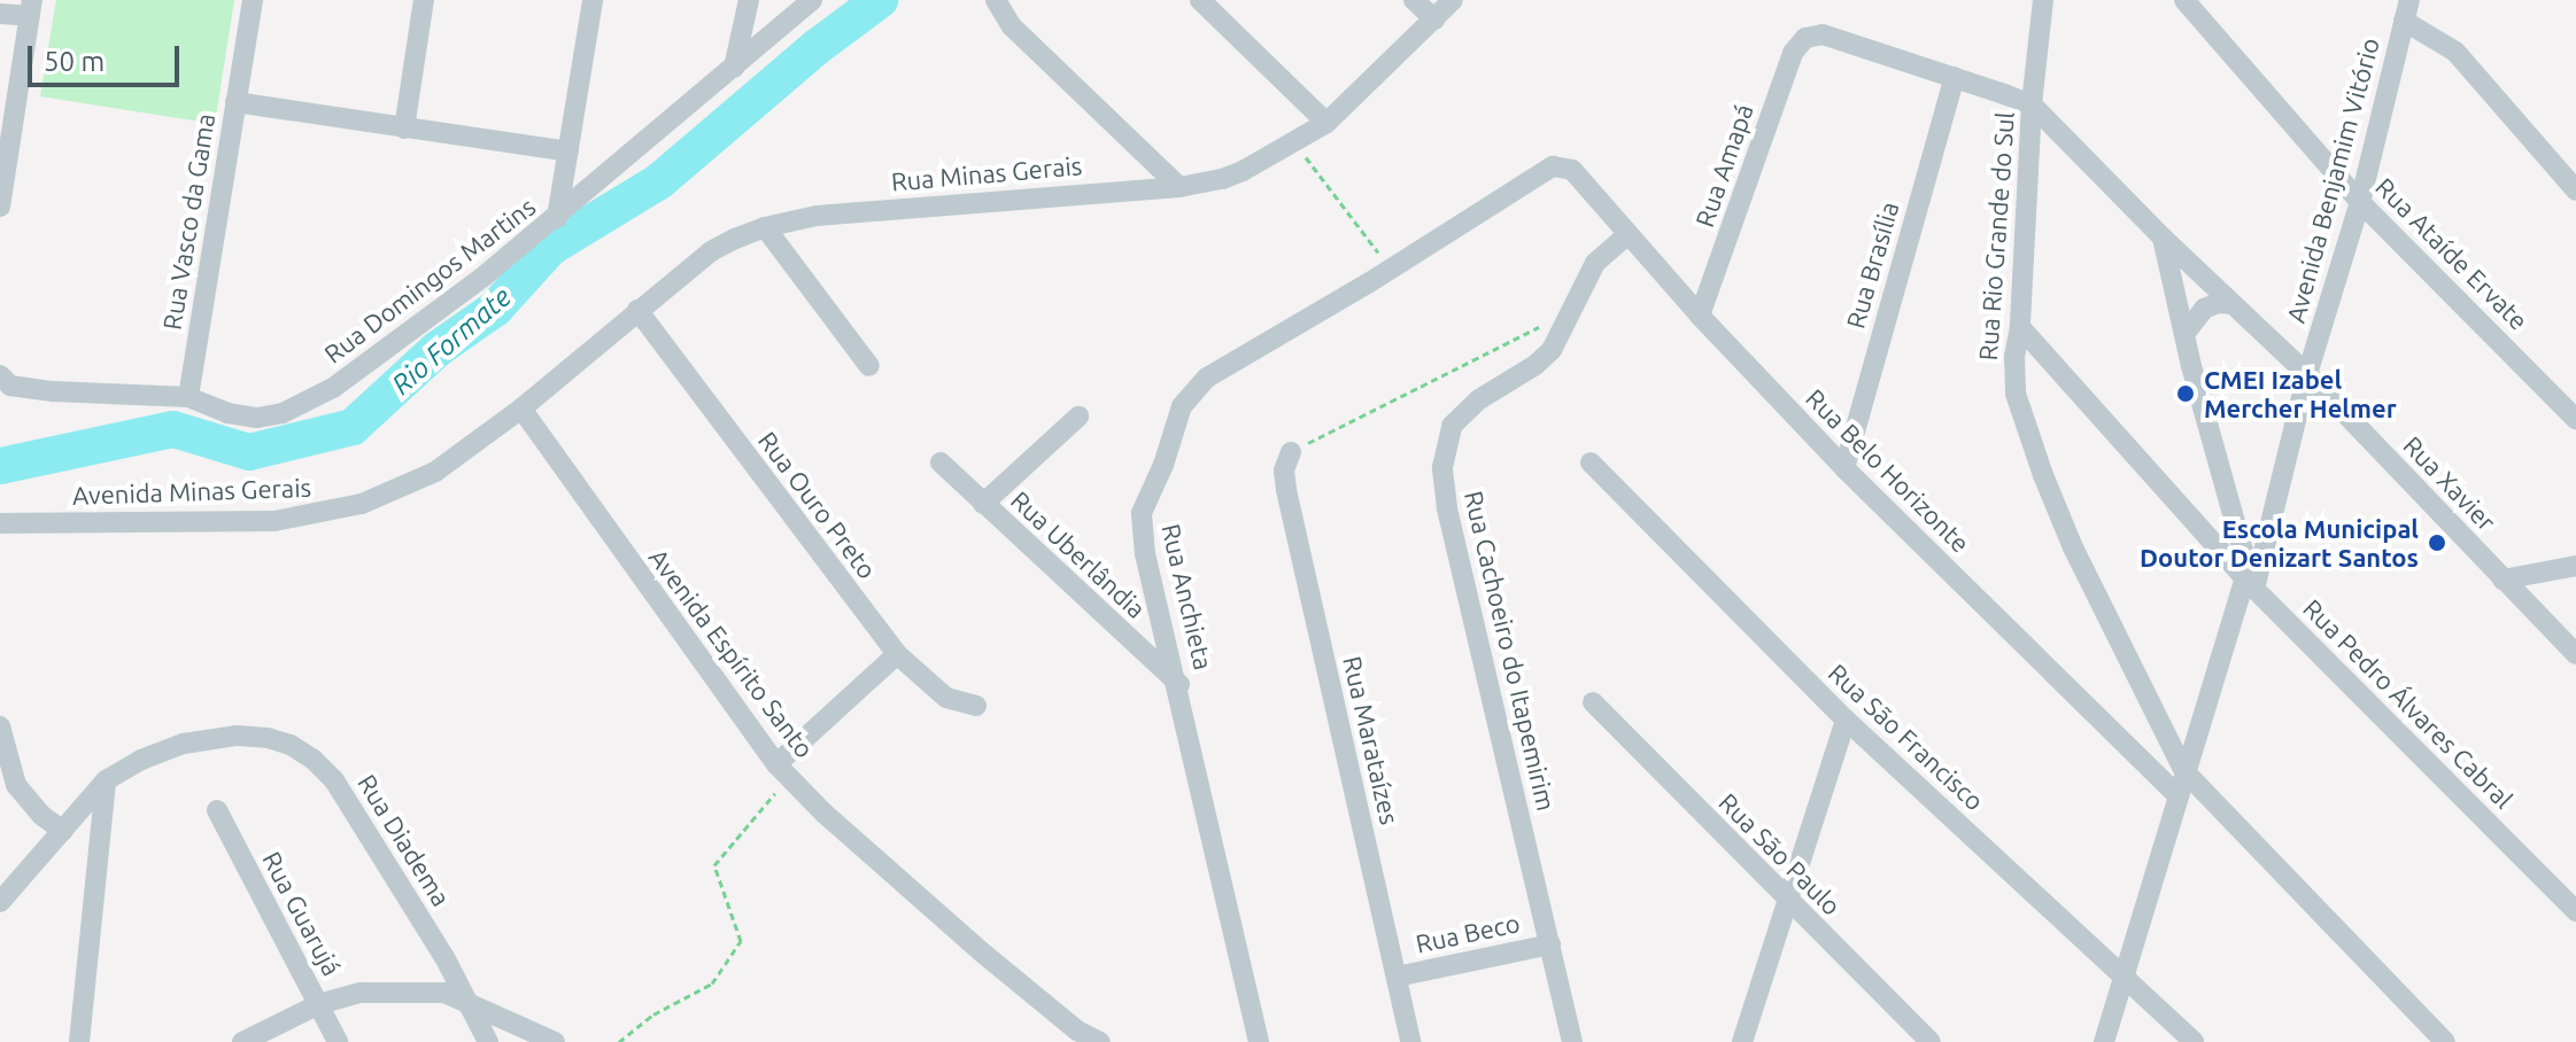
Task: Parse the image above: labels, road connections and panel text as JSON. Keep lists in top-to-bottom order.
{
  "streets": {
    "street": [
      "Rua Amapá",
      "Rua Minas Gerais",
      "Avenida Benjamim Vitório",
      "Rua Vasco da Gama",
      "Rua Rio Grande do Sul",
      "Rua Ataíde Ervate",
      "Rua Brasília",
      "Rua Domingos Martins",
      "Rua Belo Horizonte",
      "Rua Xavier",
      "Avenida Minas Gerais",
      "Rua Ouro Preto",
      "Rua Uberlândia",
      "Rua Anchieta",
      "Rua Cachoeiro do Itapemirim",
      "Avenida Espírito Santo",
      "Rua Pedro Álvares Cabral",
      "Rua São Francisco",
      "Rua Marataízes",
      "Rua Diadema",
      "Rua São Paulo",
      "Rua Guarujá",
      "Rua Beco"
    ]
  },
  "crossings": [
    ["Rua Amapá", "Rua Belo Horizonte"],
    ["Rua Amapá", "Rua Xavier"],
    ["Rua Minas Gerais", "Avenida Minas Gerais"],
    ["Rua Minas Gerais", "Rua Ouro Preto"],
    ["Rua Minas Gerais", "Avenida Espírito Santo"],
    ["Avenida Benjamim Vitório", "Rua Rio Grande do Sul"],
    ["Avenida Benjamim Vitório", "Rua Ataíde Ervate"],
    ["Avenida Benjamim Vitório", "Rua Belo Horizonte"],
    ["Avenida Benjamim Vitório", "Rua Xavier"],
    ["Avenida Benjamim Vitório", "Rua Pedro Álvares Cabral"],
    ["Avenida Benjamim Vitório", "Rua São Francisco"],
    ["Rua Vasco da Gama", "Rua Domingos Martins"],
    ["Rua Rio Grande do Sul", "Rua Xavier"],
    ["Rua Rio Grande do Sul", "Rua Pedro Álvares Cabral"],
    ["Rua Brasília", "Rua Belo Horizonte"],
    ["Rua Brasília", "Rua Xavier"],
    ["Rua Belo Horizonte", "Rua Anchieta"],
    ["Rua Belo Horizonte", "Rua Cachoeiro do Itapemirim"],
    ["Avenida Minas Gerais", "Avenida Espírito Santo"],
    ["Rua Uberlândia", "Rua Anchieta"],
    ["Rua Cachoeiro do Itapemirim", "Rua Beco"],
    ["Rua Marataízes", "Rua Beco"]
  ],
  "water": ["Rio Formate"],
  "places": ["CMEI Izabel Mercher Helmer", "Escola Municipal Doutor Denizart Santos"],
  "scale_bar": "50 m"
}
